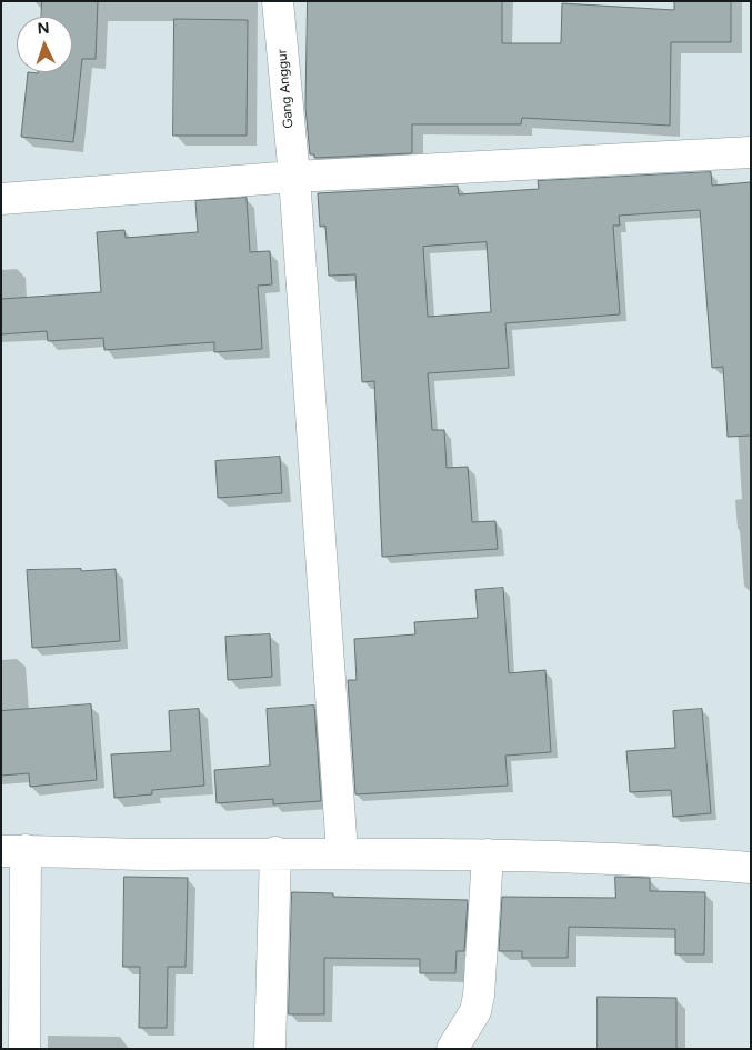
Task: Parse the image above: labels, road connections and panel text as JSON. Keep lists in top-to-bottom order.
{
  "streets": {
    "street": ["Gang Anggur"]
  },
  "north": "top"
}
